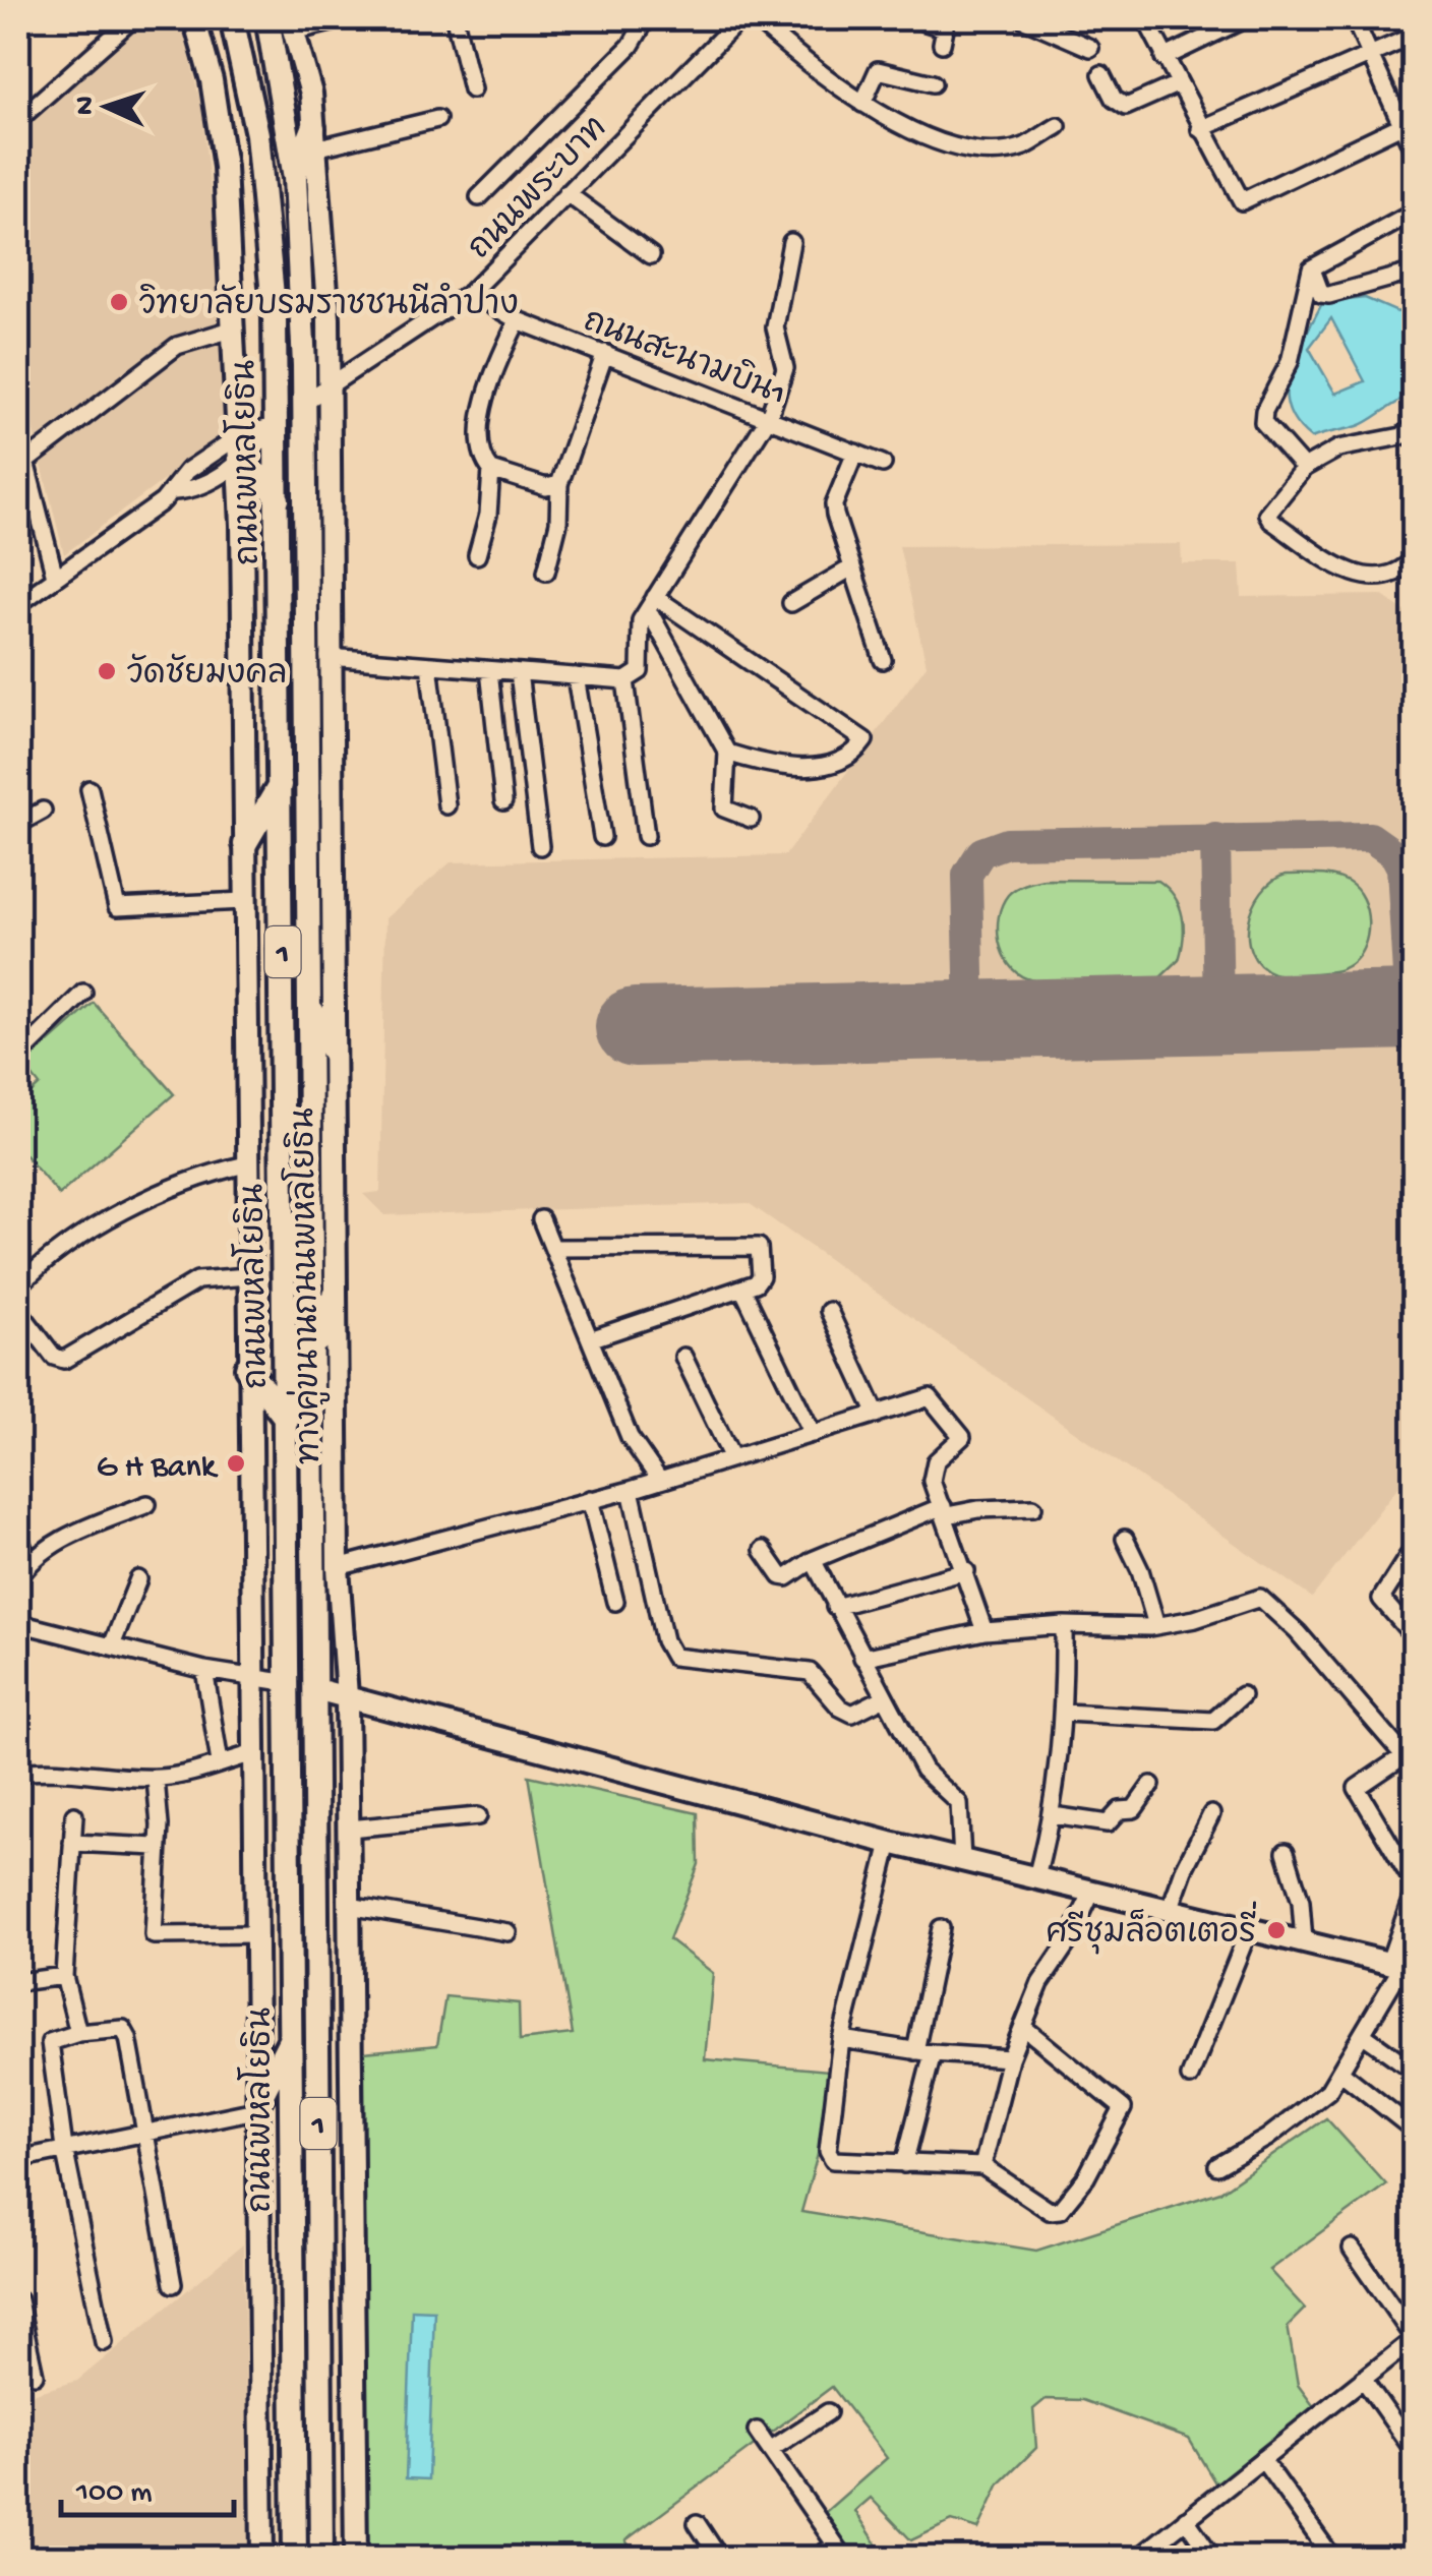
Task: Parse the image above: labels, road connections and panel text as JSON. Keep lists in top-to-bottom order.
{
  "streets": {
    "highway": ["ถนนพหลโยธิน", "1"],
    "main road": ["ทางคู่ขนานถนนพหลโยธิน"],
    "street": ["ถนนพระบาท", "ถนนสะนามบิน1"]
  },
  "crossings": [
    ["ถนนพระบาท", "ถนนสะนามบิน1"],
    ["ถนนพระบาท", "ถนนพหลโยธิน"],
    ["ถนนพระบาท", "ทางคู่ขนานถนนพหลโยธิน"]
  ],
  "places": [
    "วิทยาลัยบรมราชชนนีลำปาง",
    "วัดชัยมงคล",
    "G H Bank",
    "ศรีชุมล็อตเตอรี่"
  ],
  "scale_bar": "100 m",
  "north": "left"
}
